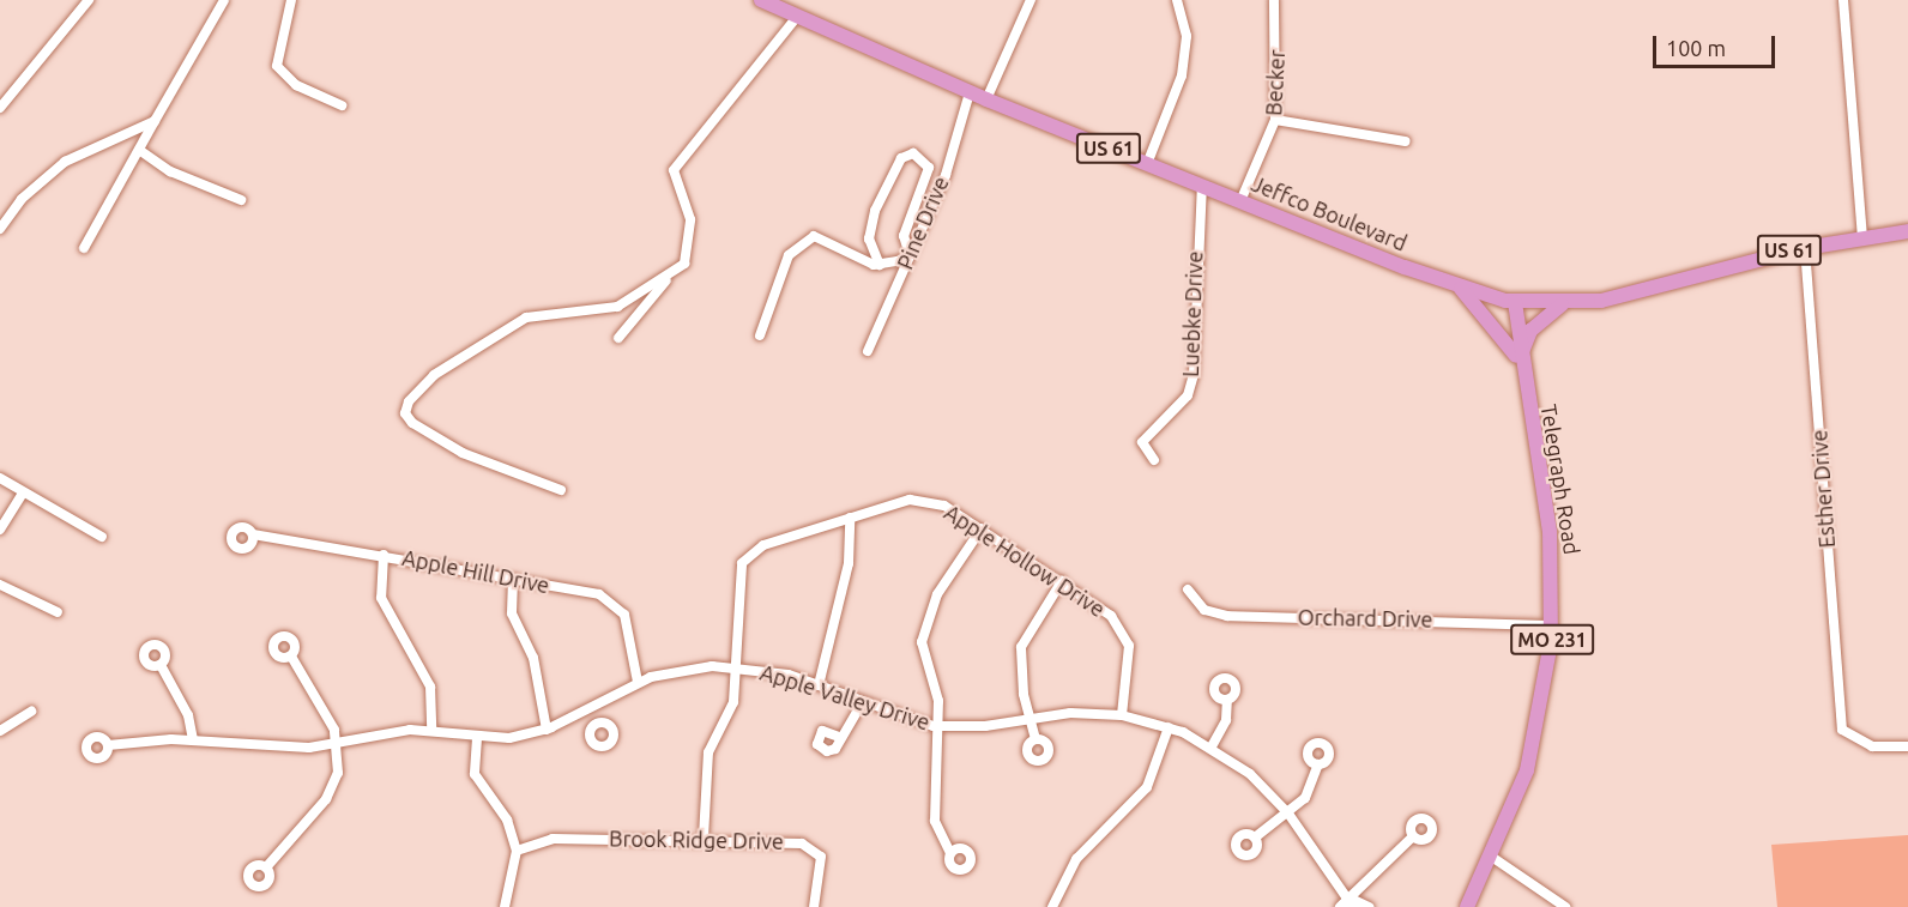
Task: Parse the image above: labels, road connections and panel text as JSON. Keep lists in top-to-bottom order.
{
  "streets": {
    "main road": [
      "US 61",
      "Jeffco Boulevard",
      "Telegraph Road",
      "MO 231"
    ],
    "street": [
      "Becker",
      "Pine Drive",
      "Luebke Drive",
      "Esther Drive",
      "Apple Hollow Drive",
      "Apple Hill Drive",
      "Orchard Drive",
      "Apple Valley Drive",
      "Brook Ridge Drive"
    ]
  },
  "crossings": [
    ["Becker", "Jeffco Boulevard"],
    ["Jeffco Boulevard", "Pine Drive"],
    ["Jeffco Boulevard", "Luebke Drive"],
    ["Jeffco Boulevard", "Telegraph Road"],
    ["Jeffco Boulevard", "Esther Drive"],
    ["Telegraph Road", "Orchard Drive"],
    ["Apple Hollow Drive", "Apple Valley Drive"],
    ["Apple Hollow Drive", "Brook Ridge Drive"],
    ["Apple Hill Drive", "Apple Valley Drive"]
  ],
  "scale_bar": "100 m"
}
